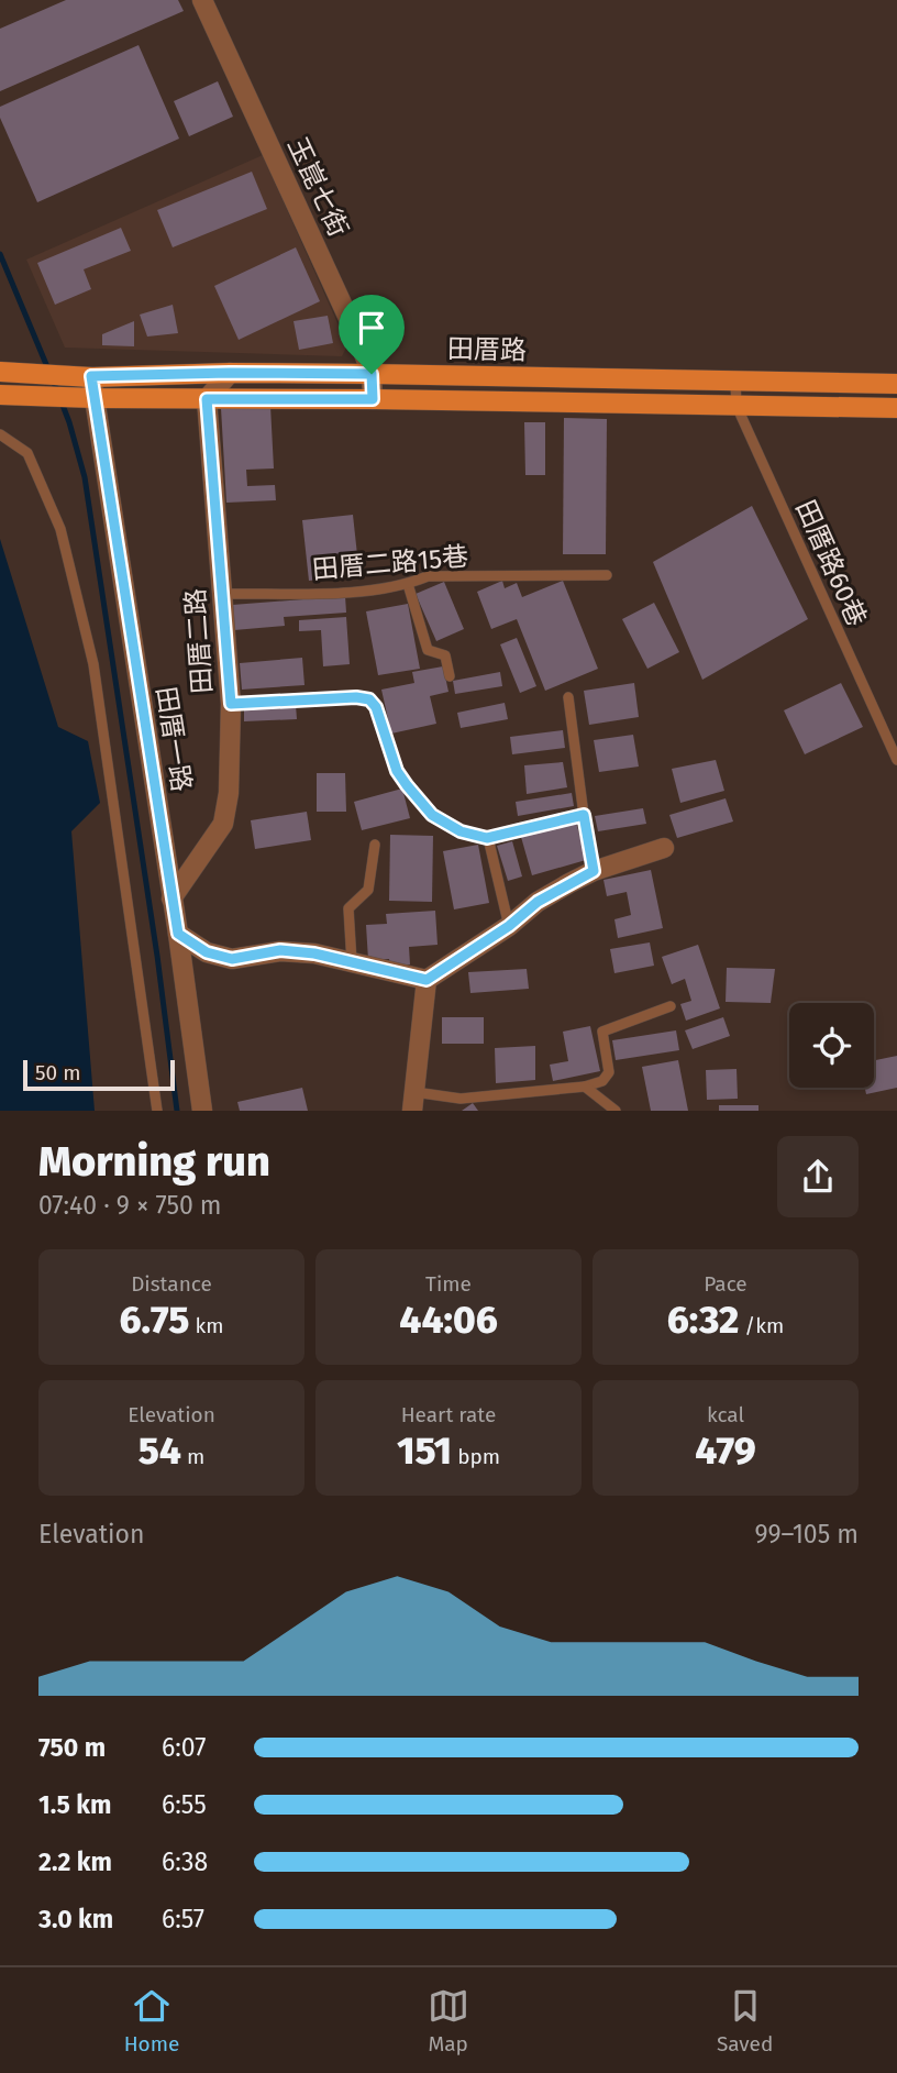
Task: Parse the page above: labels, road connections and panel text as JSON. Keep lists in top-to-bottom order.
{
  "streets": {
    "main road": ["田厝路"],
    "street": ["玉崑七街", "田厝二路", "田厝一路"],
    "lane": ["田厝二路15巷", "田厝路60巷"]
  },
  "crossings": [
    ["玉崑七街", "田厝路"],
    ["田厝路", "田厝路60巷"],
    ["田厝路", "田厝二路"],
    ["田厝路", "田厝一路"],
    ["田厝二路15巷", "田厝二路"],
    ["田厝二路", "田厝一路"]
  ],
  "scale_bar": "50 m",
  "page": {
    "scale": "50 m",
    "heading": ["Morning run", "07:40 · 9 × 750 m"],
    "stats": [
      ["Distance", "6.75 km"],
      ["Time", "44:06"],
      ["Pace", "6:32 /km"],
      ["Elevation", "54 m"],
      ["Heart rate", "151 bpm"],
      ["kcal", "479"]
    ],
    "chart": ["Elevation", "99–105 m"],
    "list": [
      {
        "name": "750 m",
        "note": "6:07"
      },
      {
        "name": "1.5 km",
        "note": "6:55"
      },
      {
        "name": "2.2 km",
        "note": "6:38"
      },
      {
        "name": "3.0 km",
        "note": "6:57"
      }
    ],
    "tabs": ["Home", "Map", "Saved"]
  }
}
